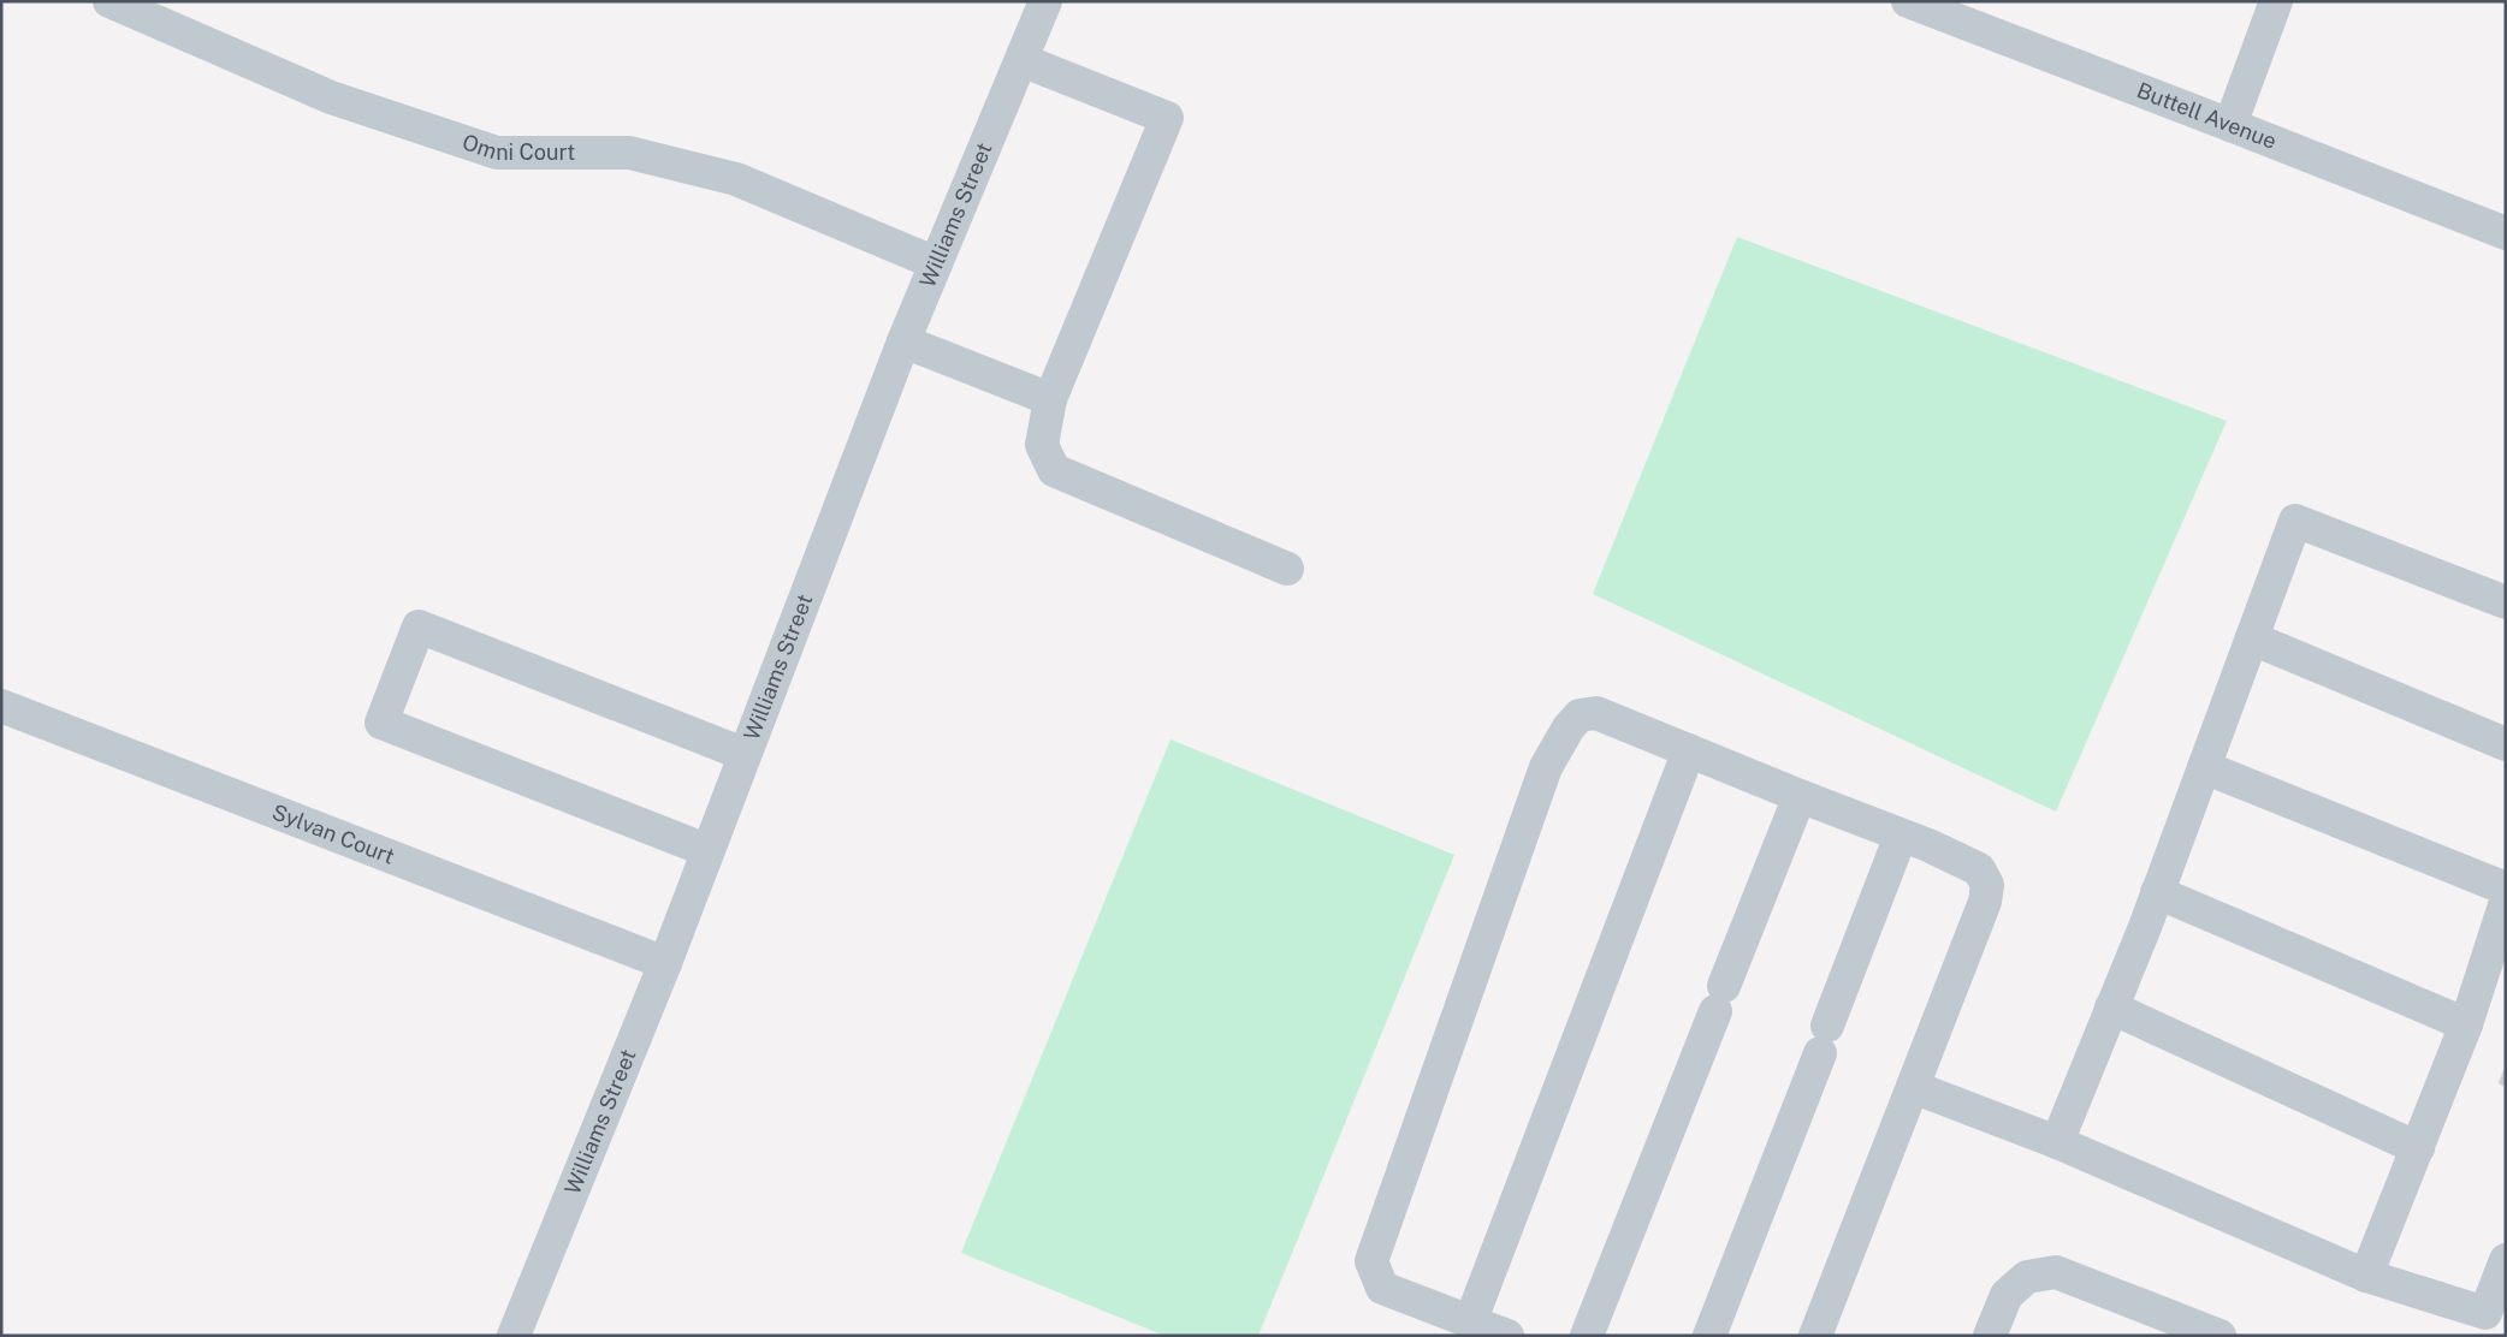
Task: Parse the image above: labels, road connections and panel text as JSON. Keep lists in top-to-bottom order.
{
  "streets": {
    "street": [
      "Buttell Avenue",
      "Omni Court",
      "Williams Street",
      "Sylvan Court"
    ]
  },
  "crossings": [
    ["Omni Court", "Williams Street"],
    ["Williams Street", "Sylvan Court"]
  ]
}
